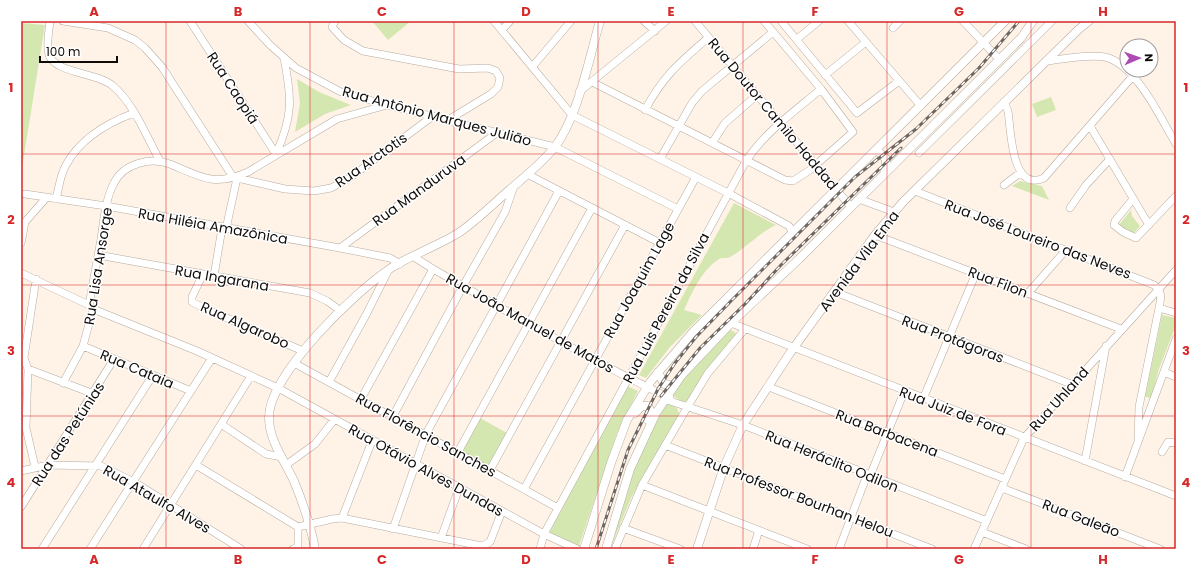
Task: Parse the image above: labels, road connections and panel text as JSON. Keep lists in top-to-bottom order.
{
  "streets": {
    "main road": ["Avenida Vila Ema"],
    "street": [
      "Rua Caopiá",
      "Rua Doutor Camilo Haddad",
      "Rua Antônio Marques Julião",
      "Rua Arctotis",
      "Rua Manduruva",
      "Rua Hiléia Amazônica",
      "Rua José Loureiro das Neves",
      "Rua Lisa Ansorge",
      "Rua Ingarana",
      "Rua Joaquim Lage",
      "Rua Filon",
      "Rua Luis Pereira da Silva",
      "Rua João Manuel de Matos",
      "Rua Algarobo",
      "Rua Protágoras",
      "Rua Cataia",
      "Rua Uhland",
      "Rua Juiz de Fora",
      "Rua Barbacena",
      "Rua das Petúnias",
      "Rua Florêncio Sanches",
      "Rua Heráclito Odilon",
      "Rua Otávio Alves Dundas",
      "Rua Professor Bourhan Helou",
      "Rua Ataulfo Alves",
      "Rua Galeão"
    ]
  },
  "crossings": [
    ["Rua Caopiá", "Rua Lisa Ansorge"],
    ["Rua Doutor Camilo Haddad", "Rua Luis Pereira da Silva"],
    ["Rua Antônio Marques Julião", "Rua Arctotis"],
    ["Rua Antônio Marques Julião", "Rua Manduruva"],
    ["Rua Antônio Marques Julião", "Rua Lisa Ansorge"],
    ["Rua Antônio Marques Julião", "Rua Joaquim Lage"],
    ["Rua Arctotis", "Rua Lisa Ansorge"],
    ["Rua Manduruva", "Rua Hiléia Amazônica"],
    ["Rua Hiléia Amazônica", "Rua Lisa Ansorge"],
    ["Rua José Loureiro das Neves", "Avenida Vila Ema"],
    ["Rua José Loureiro das Neves", "Rua Uhland"],
    ["Avenida Vila Ema", "Rua Filon"],
    ["Avenida Vila Ema", "Rua Protágoras"],
    ["Avenida Vila Ema", "Rua Juiz de Fora"],
    ["Avenida Vila Ema", "Rua Barbacena"],
    ["Avenida Vila Ema", "Rua Heráclito Odilon"],
    ["Avenida Vila Ema", "Rua Professor Bourhan Helou"],
    ["Rua Lisa Ansorge", "Rua Ingarana"],
    ["Rua Lisa Ansorge", "Rua Cataia"],
    ["Rua Lisa Ansorge", "Rua Otávio Alves Dundas"],
    ["Rua Ingarana", "Rua Algarobo"],
    ["Rua Joaquim Lage", "Rua João Manuel de Matos"],
    ["Rua Joaquim Lage", "Rua Florêncio Sanches"],
    ["Rua Filon", "Rua Uhland"],
    ["Rua Luis Pereira da Silva", "Rua João Manuel de Matos"],
    ["Rua Luis Pereira da Silva", "Rua Florêncio Sanches"],
    ["Rua Luis Pereira da Silva", "Rua Otávio Alves Dundas"],
    ["Rua João Manuel de Matos", "Rua Heráclito Odilon"],
    ["Rua Protágoras", "Rua Uhland"],
    ["Rua Cataia", "Rua das Petúnias"],
    ["Rua Uhland", "Rua Juiz de Fora"],
    ["Rua Uhland", "Rua Barbacena"],
    ["Rua Uhland", "Rua Heráclito Odilon"],
    ["Rua Uhland", "Rua Galeão"],
    ["Rua das Petúnias", "Rua Ataulfo Alves"]
  ],
  "scale_bar": "100 m",
  "north": "right",
  "grid": {
    "columns": [
      "A",
      "B",
      "C",
      "D",
      "E",
      "F",
      "G",
      "H"
    ],
    "rows": [
      "1",
      "2",
      "3",
      "4"
    ]
  }
}
